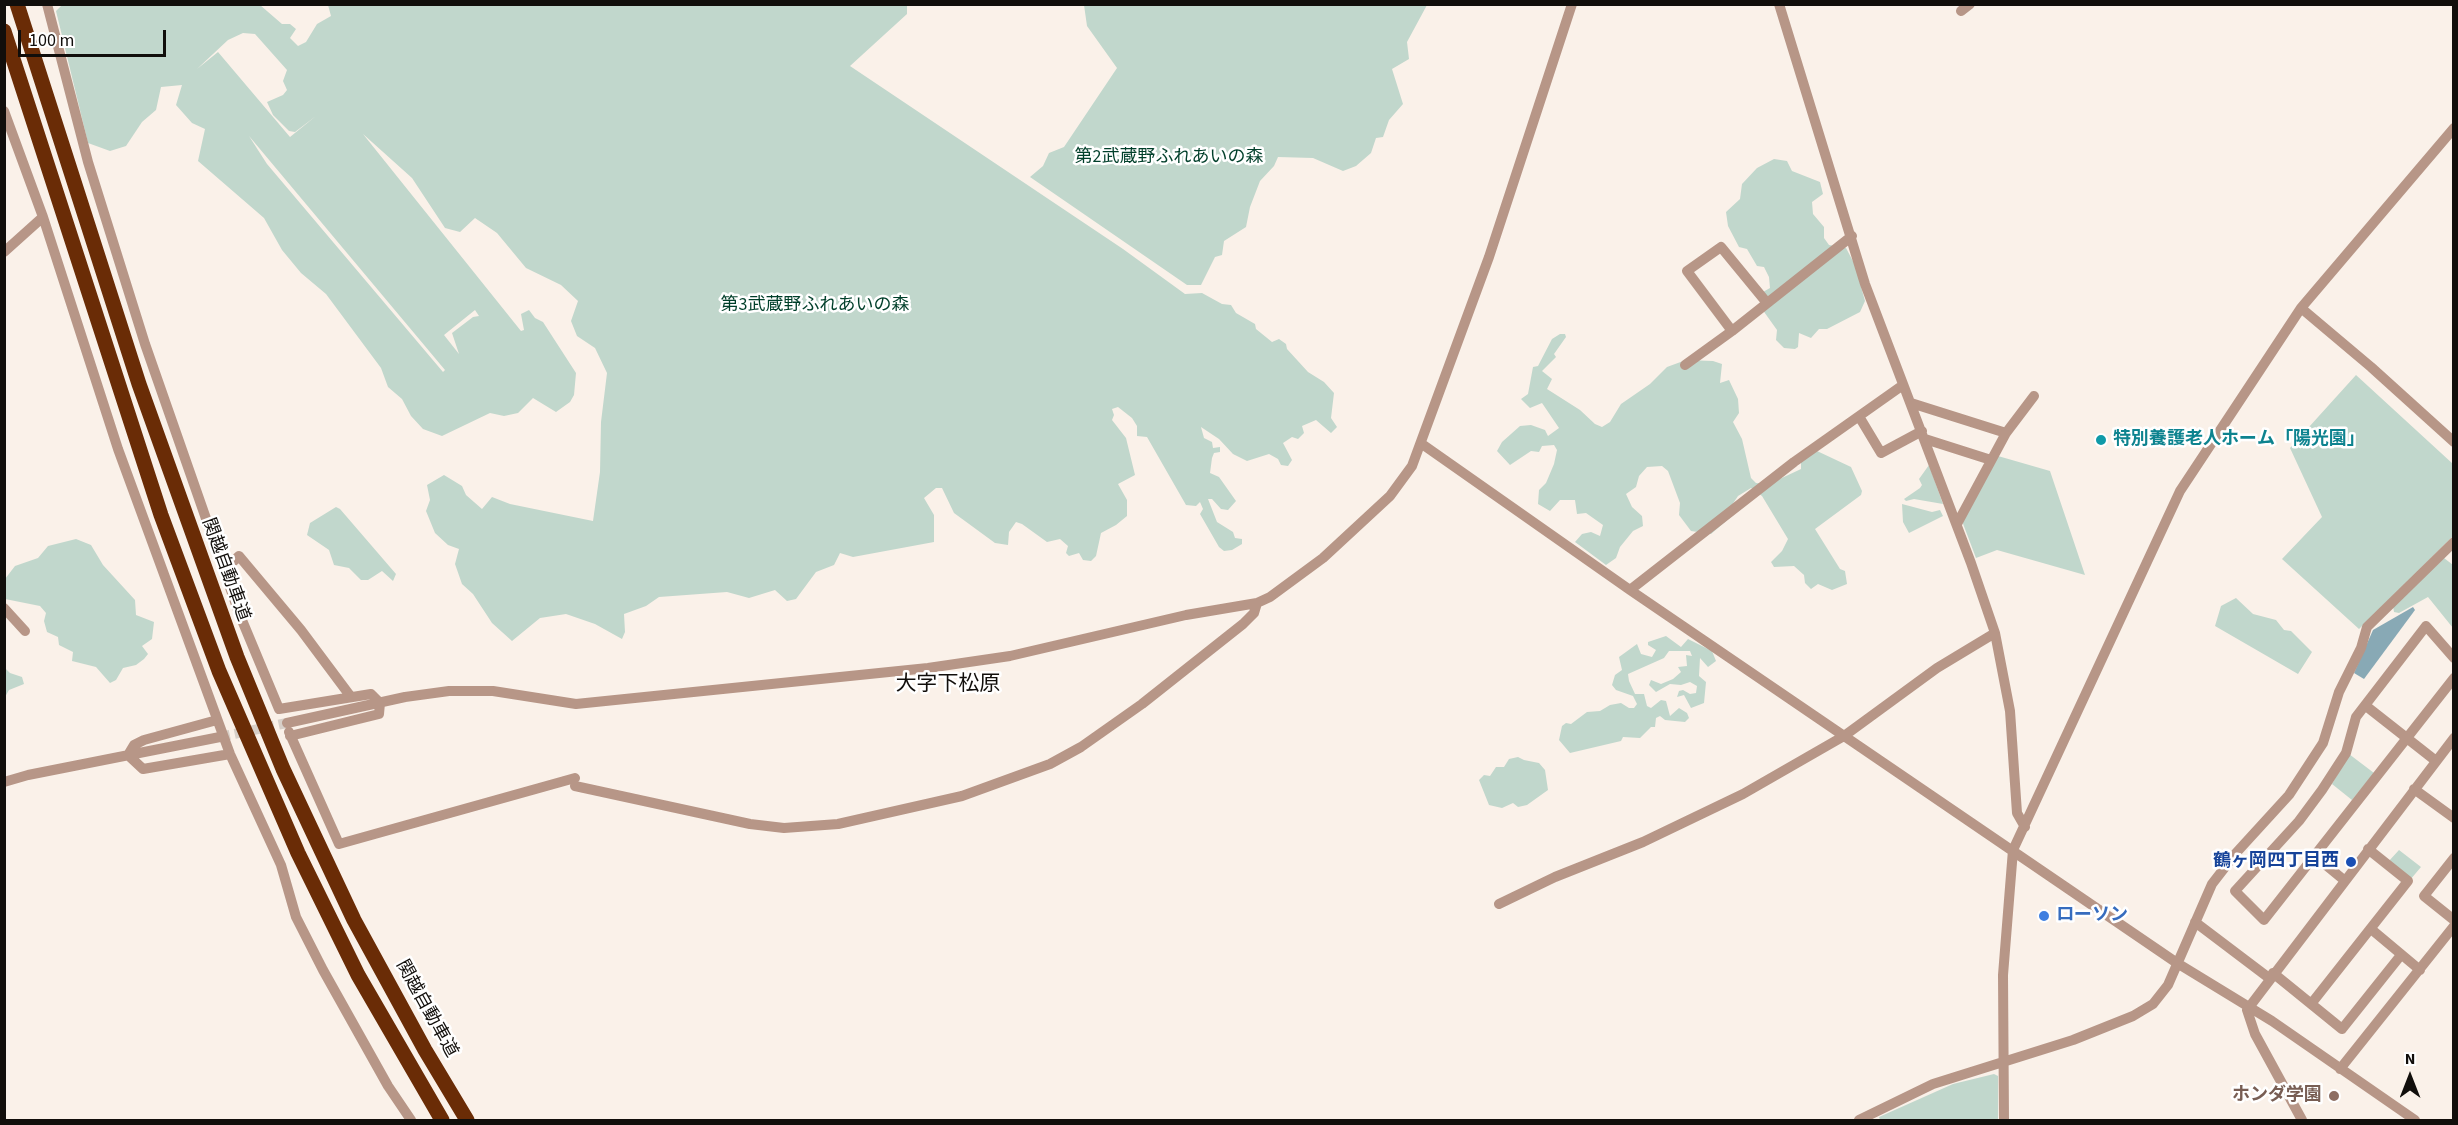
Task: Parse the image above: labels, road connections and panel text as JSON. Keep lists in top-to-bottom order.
{
  "streets": {
    "highway": ["関越自動車道"]
  },
  "districts": ["大字下松原"],
  "parks": ["第2武蔵野ふれあいの森", "第3武蔵野ふれあいの森"],
  "places": [
    "特別養護老人ホーム「陽光園」",
    "鶴ヶ岡四丁目西",
    "ローソン",
    "ホンダ学園"
  ],
  "scale_bar": "100 m",
  "north": "top"
}
